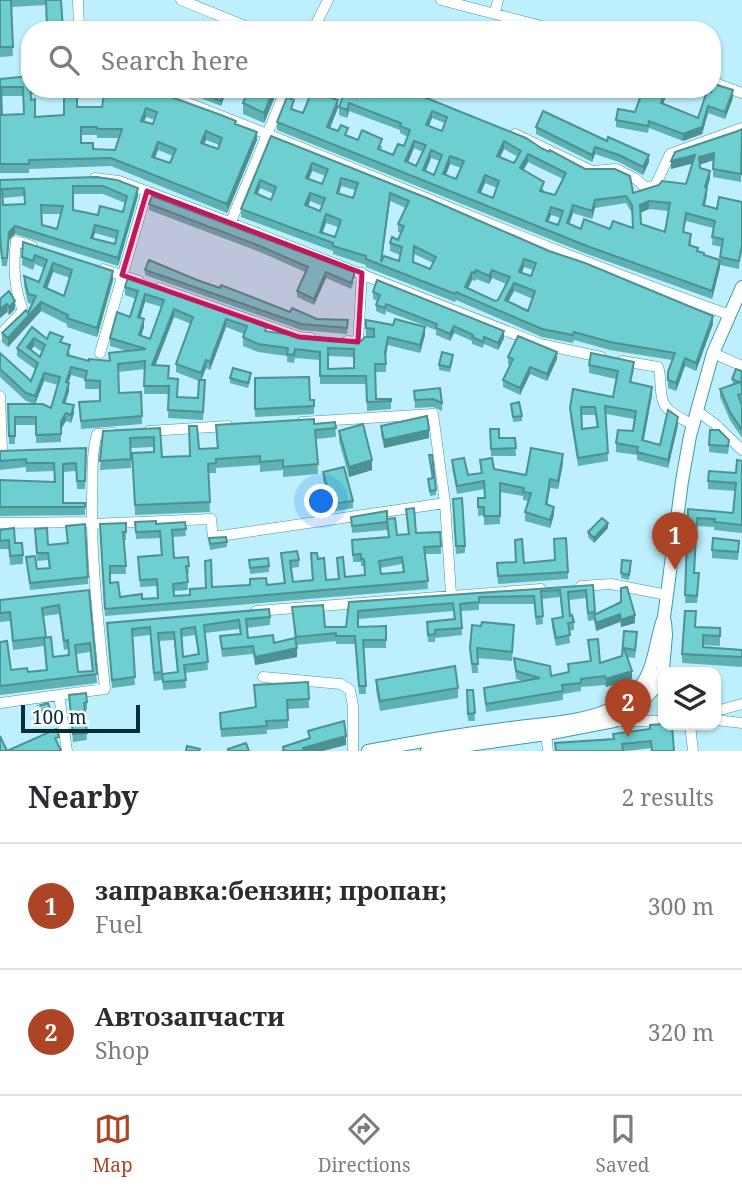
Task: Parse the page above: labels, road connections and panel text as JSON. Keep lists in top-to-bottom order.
{
  "scale_bar": "100 m",
  "page": {
    "search": "Search here",
    "pins": ["1", "2"],
    "scale": "100 m",
    "heading": ["Nearby", "2 results"],
    "list": [
      {
        "mark": "1",
        "name": "заправка:бензин; пропан;",
        "note": "Fuel",
        "value": "300 m"
      },
      {
        "mark": "2",
        "name": "Автозапчасти",
        "note": "Shop",
        "value": "320 m"
      }
    ],
    "nav": ["Map", "Directions", "Saved"]
  }
}
